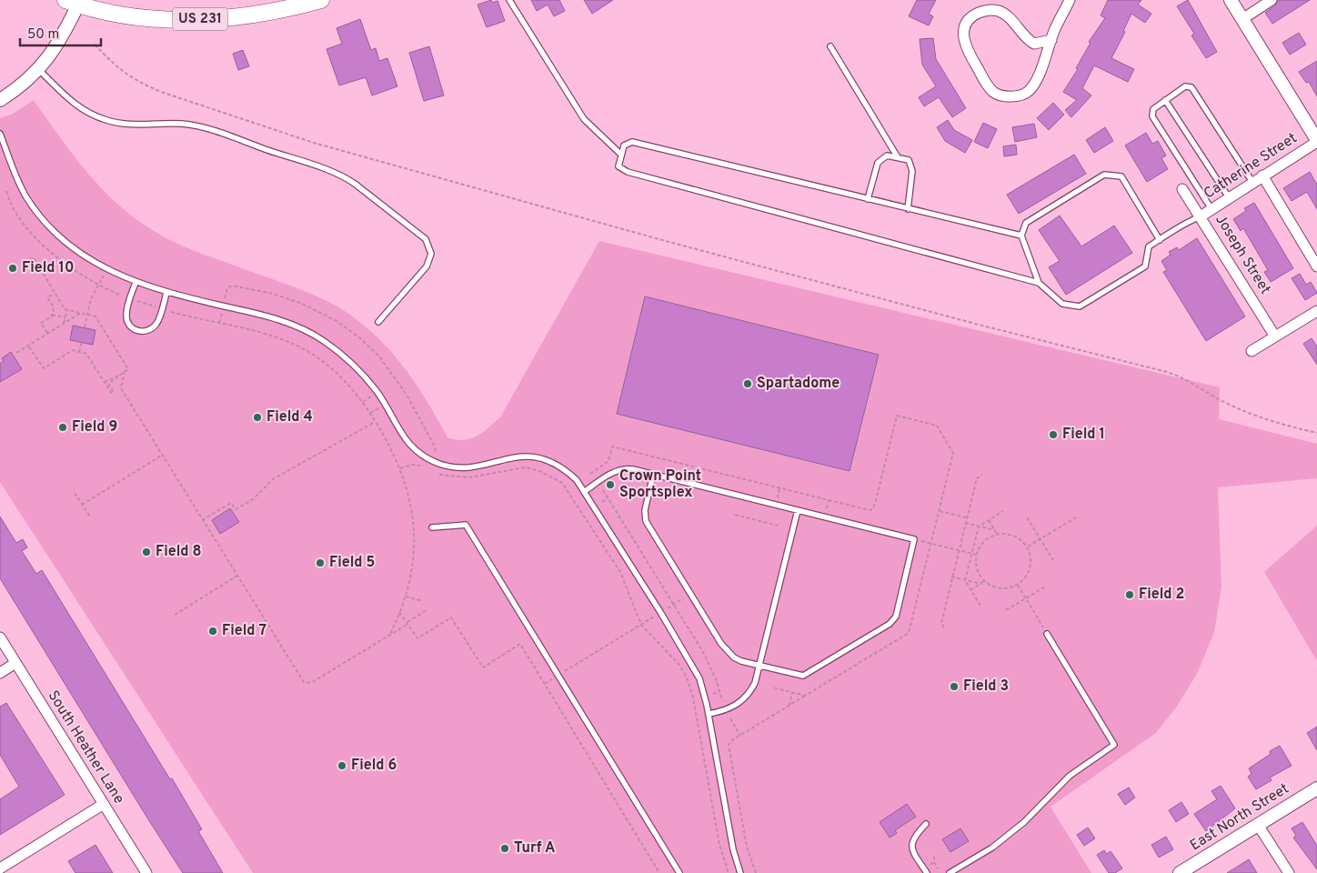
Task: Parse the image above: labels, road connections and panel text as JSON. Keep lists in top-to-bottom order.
{
  "streets": {
    "main road": ["US 231"],
    "street": [
      "Catherine Street",
      "Joseph Street",
      "South Heather Lane",
      "East North Street"
    ]
  },
  "crossings": [
    ["Catherine Street", "Joseph Street"]
  ],
  "places": [
    "Field 10",
    "Spartadome",
    "Field 4",
    "Field 9",
    "Field 1",
    "Crown Point Sportsplex",
    "Field 8",
    "Field 5",
    "Field 2",
    "Field 7",
    "Field 3",
    "Field 6",
    "Turf A"
  ],
  "scale_bar": "50 m"
}
